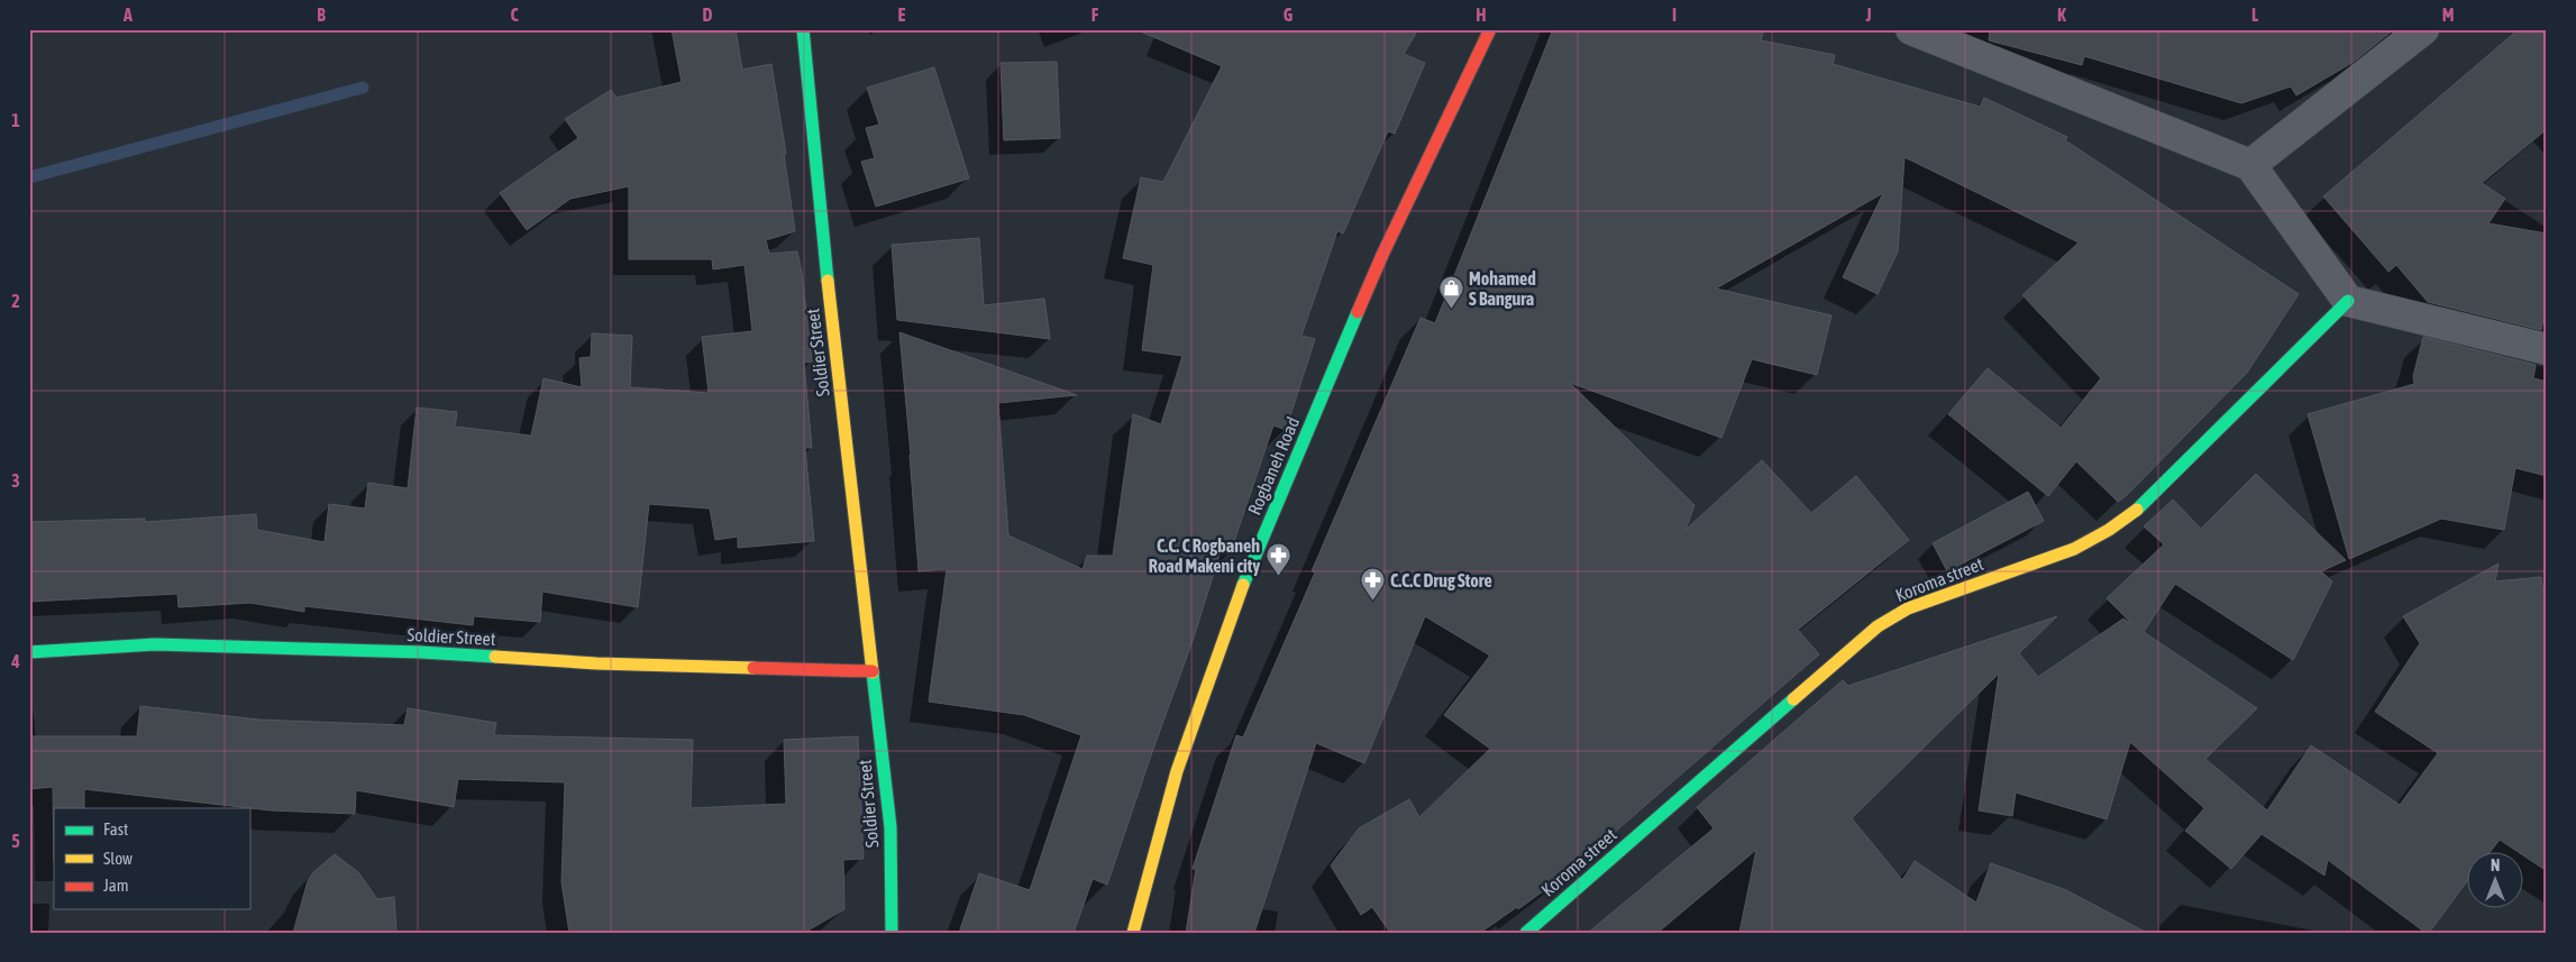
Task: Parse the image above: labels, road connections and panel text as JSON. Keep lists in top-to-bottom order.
{
  "streets": {
    "street": ["Soldier Street", "Rogbaneh Road", "Koroma street"]
  },
  "places": {
    "shop": ["Mohamed S Bangura"],
    "pharmacy": ["C.C. C Rogbaneh Road Makeni city", "C.C.C Drug Store"]
  },
  "legend": ["Fast", "Slow", "Jam"],
  "north": "top",
  "grid": {
    "columns": [
      "A",
      "B",
      "C",
      "D",
      "E",
      "F",
      "G",
      "H",
      "I",
      "J",
      "K",
      "L",
      "M"
    ],
    "rows": [
      "1",
      "2",
      "3",
      "4",
      "5"
    ]
  }
}
